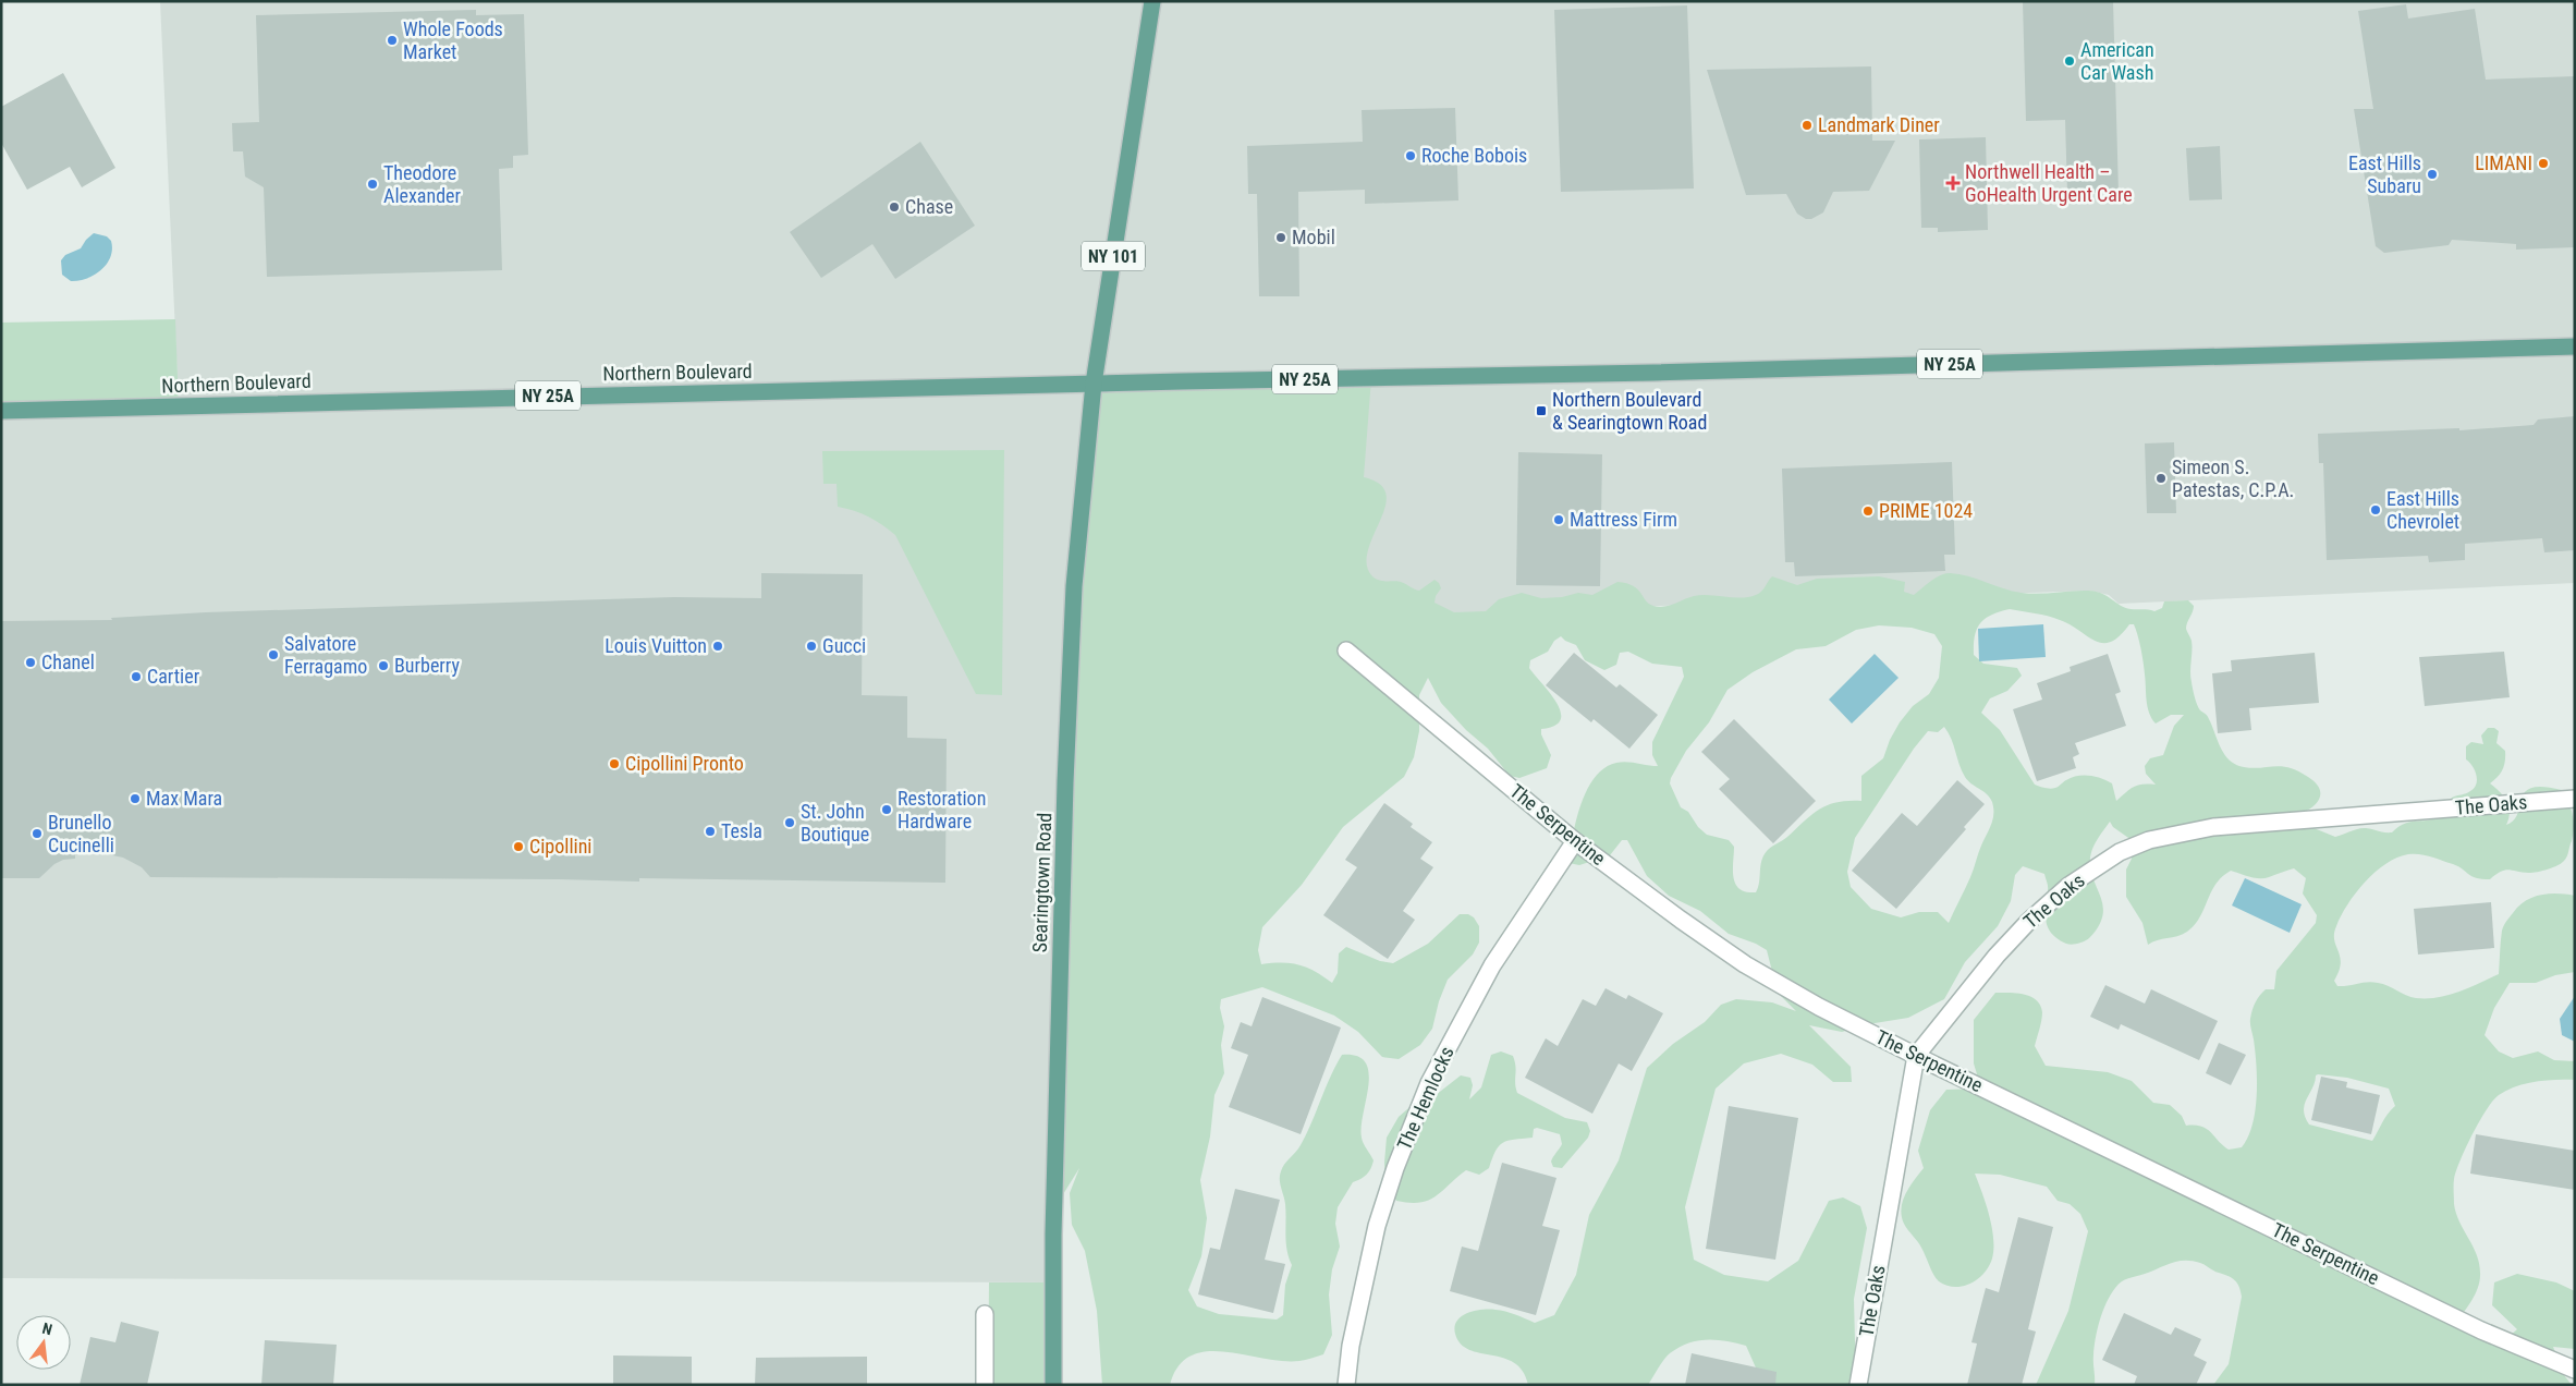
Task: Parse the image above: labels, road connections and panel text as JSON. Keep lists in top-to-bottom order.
{
  "streets": {
    "main road": [
      "NY 101",
      "NY 25A",
      "Northern Boulevard",
      "Searingtown Road"
    ],
    "street": ["The Oaks", "The Serpentine", "The Hemlocks"]
  },
  "crossings": [
    ["NY 101", "NY 25A"],
    ["NY 101", "Northern Boulevard"],
    ["NY 101", "Searingtown Road"],
    ["NY 25A", "Northern Boulevard"],
    ["NY 25A", "Searingtown Road"],
    ["Northern Boulevard", "Searingtown Road"],
    ["The Oaks", "The Serpentine"],
    ["The Serpentine", "The Hemlocks"]
  ],
  "places": {
    "other": [
      "Whole Foods Market",
      "American Car Wash",
      "Landmark Diner",
      "Roche Bobois",
      "LIMANI",
      "East Hills Subaru",
      "Theodore Alexander",
      "Chase",
      "Mobil",
      "Simeon S. Patestas, C.P.A.",
      "East Hills Chevrolet",
      "PRIME 1024",
      "Mattress Firm",
      "Louis Vuitton",
      "Gucci",
      "Salvatore Ferragamo",
      "Chanel",
      "Burberry",
      "Cartier",
      "Cipollini Pronto",
      "Max Mara",
      "Restoration Hardware",
      "St. John Boutique",
      "Tesla",
      "Brunello Cucinelli",
      "Cipollini"
    ],
    "health": ["Northwell Health – GoHealth Urgent Care"],
    "transit": ["Northern Boulevard & Searingtown Road"]
  },
  "north": "top"
}
